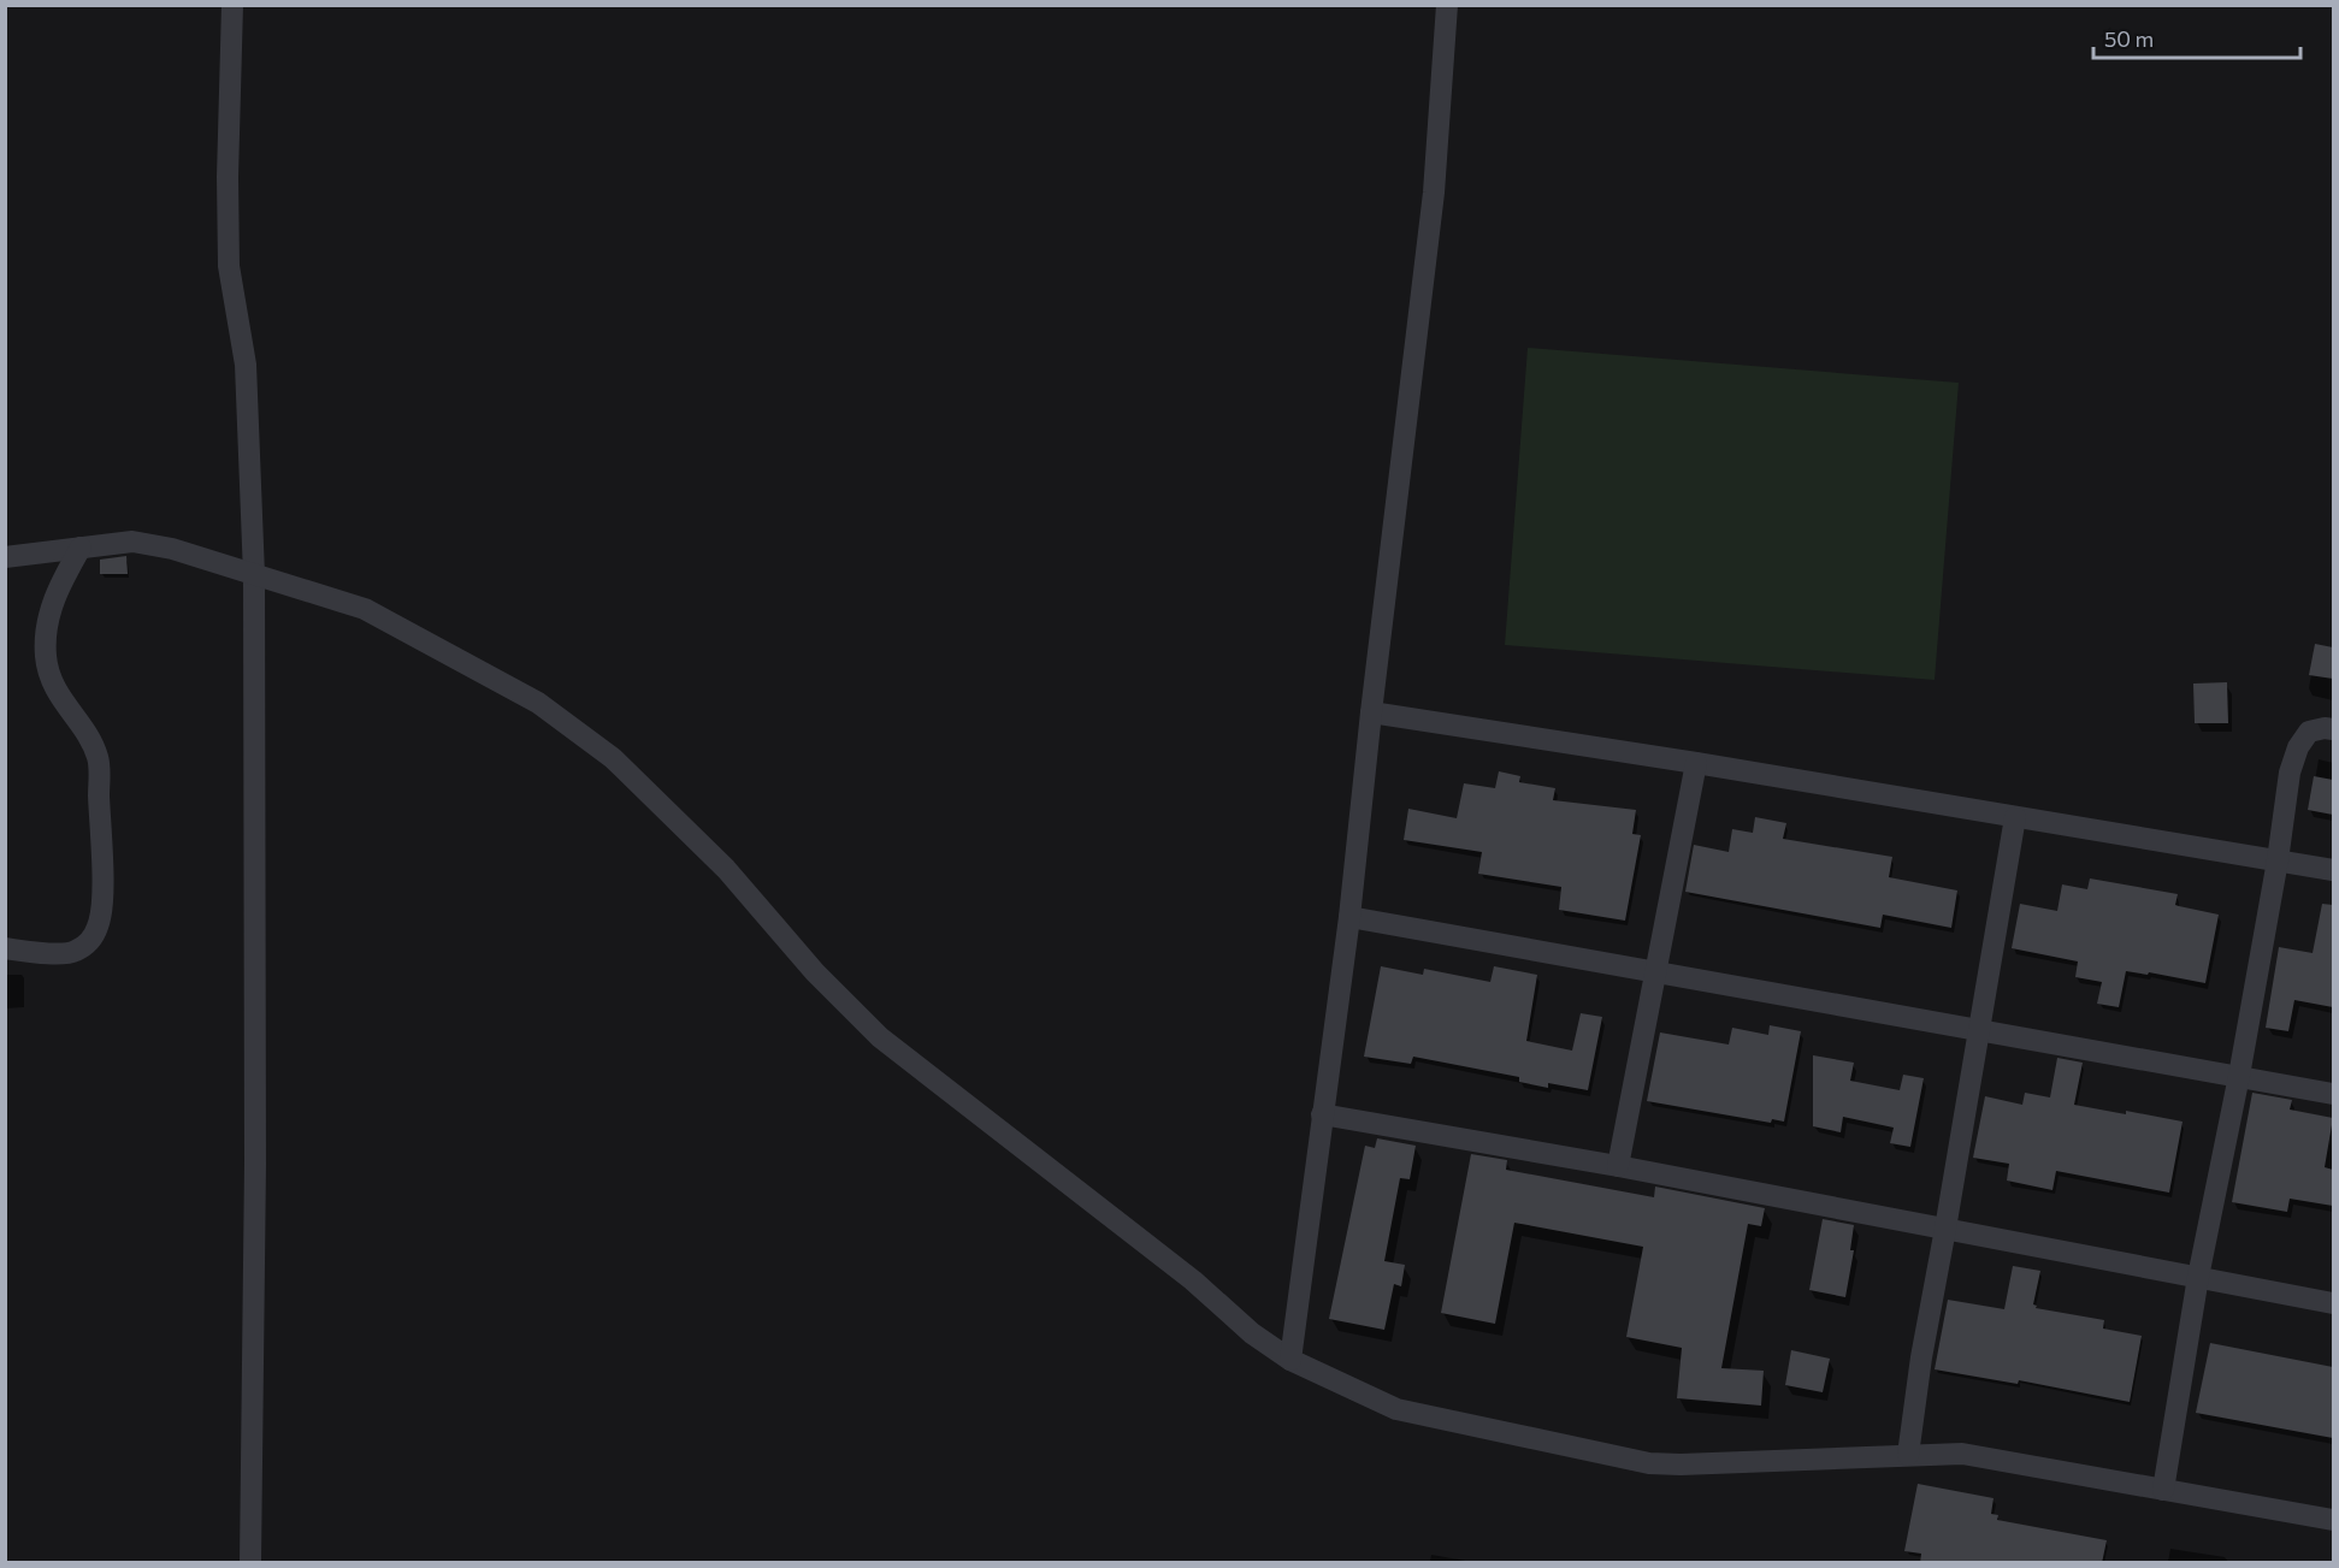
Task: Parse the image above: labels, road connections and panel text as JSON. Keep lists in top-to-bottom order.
{
  "scale_bar": "50 m"
}
